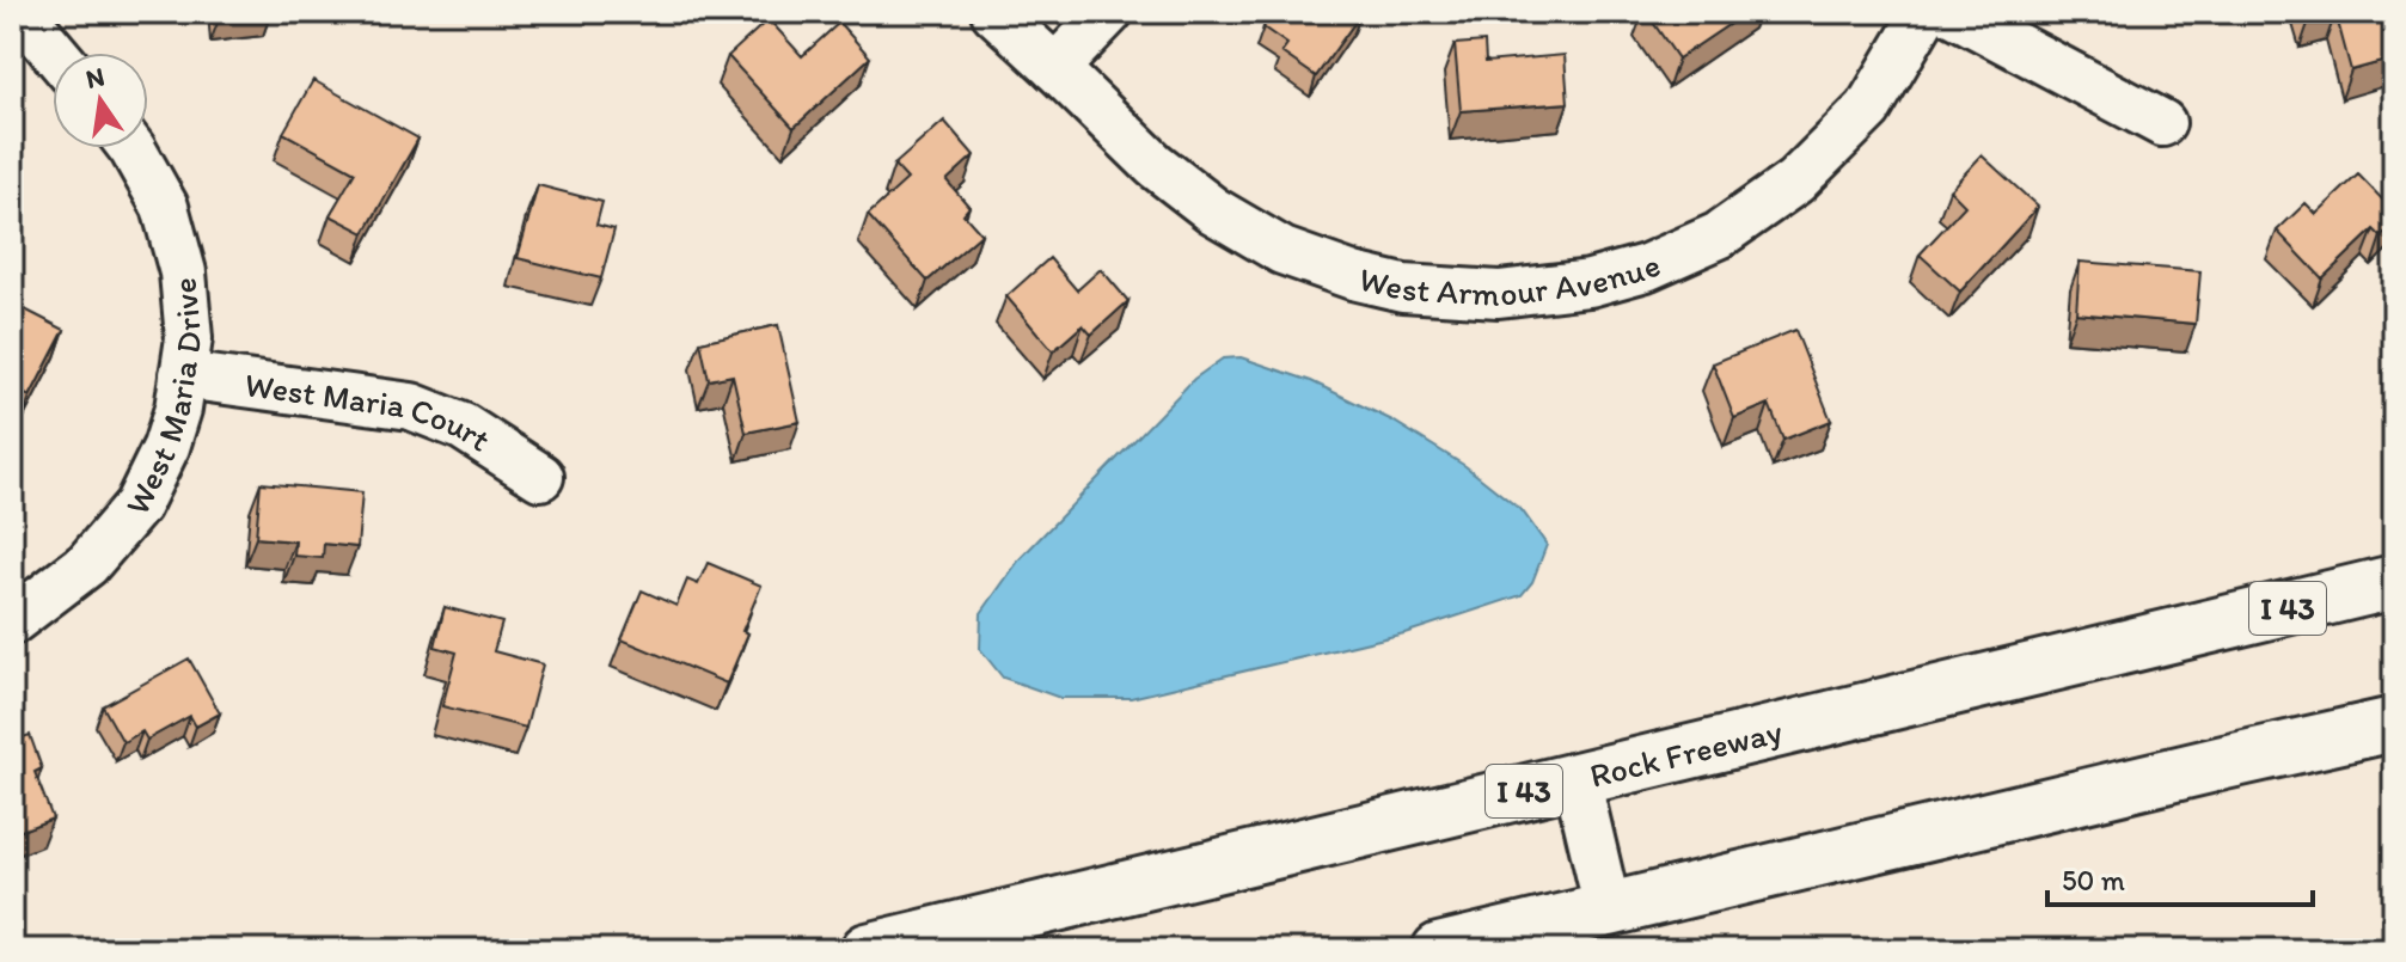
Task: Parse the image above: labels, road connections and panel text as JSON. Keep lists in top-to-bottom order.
{
  "streets": {
    "highway": ["I 43", "Rock Freeway"],
    "street": ["West Armour Avenue", "West Maria Drive", "West Maria Court"]
  },
  "crossings": [
    ["West Maria Drive", "West Maria Court"]
  ],
  "scale_bar": "50 m",
  "north": "top"
}
